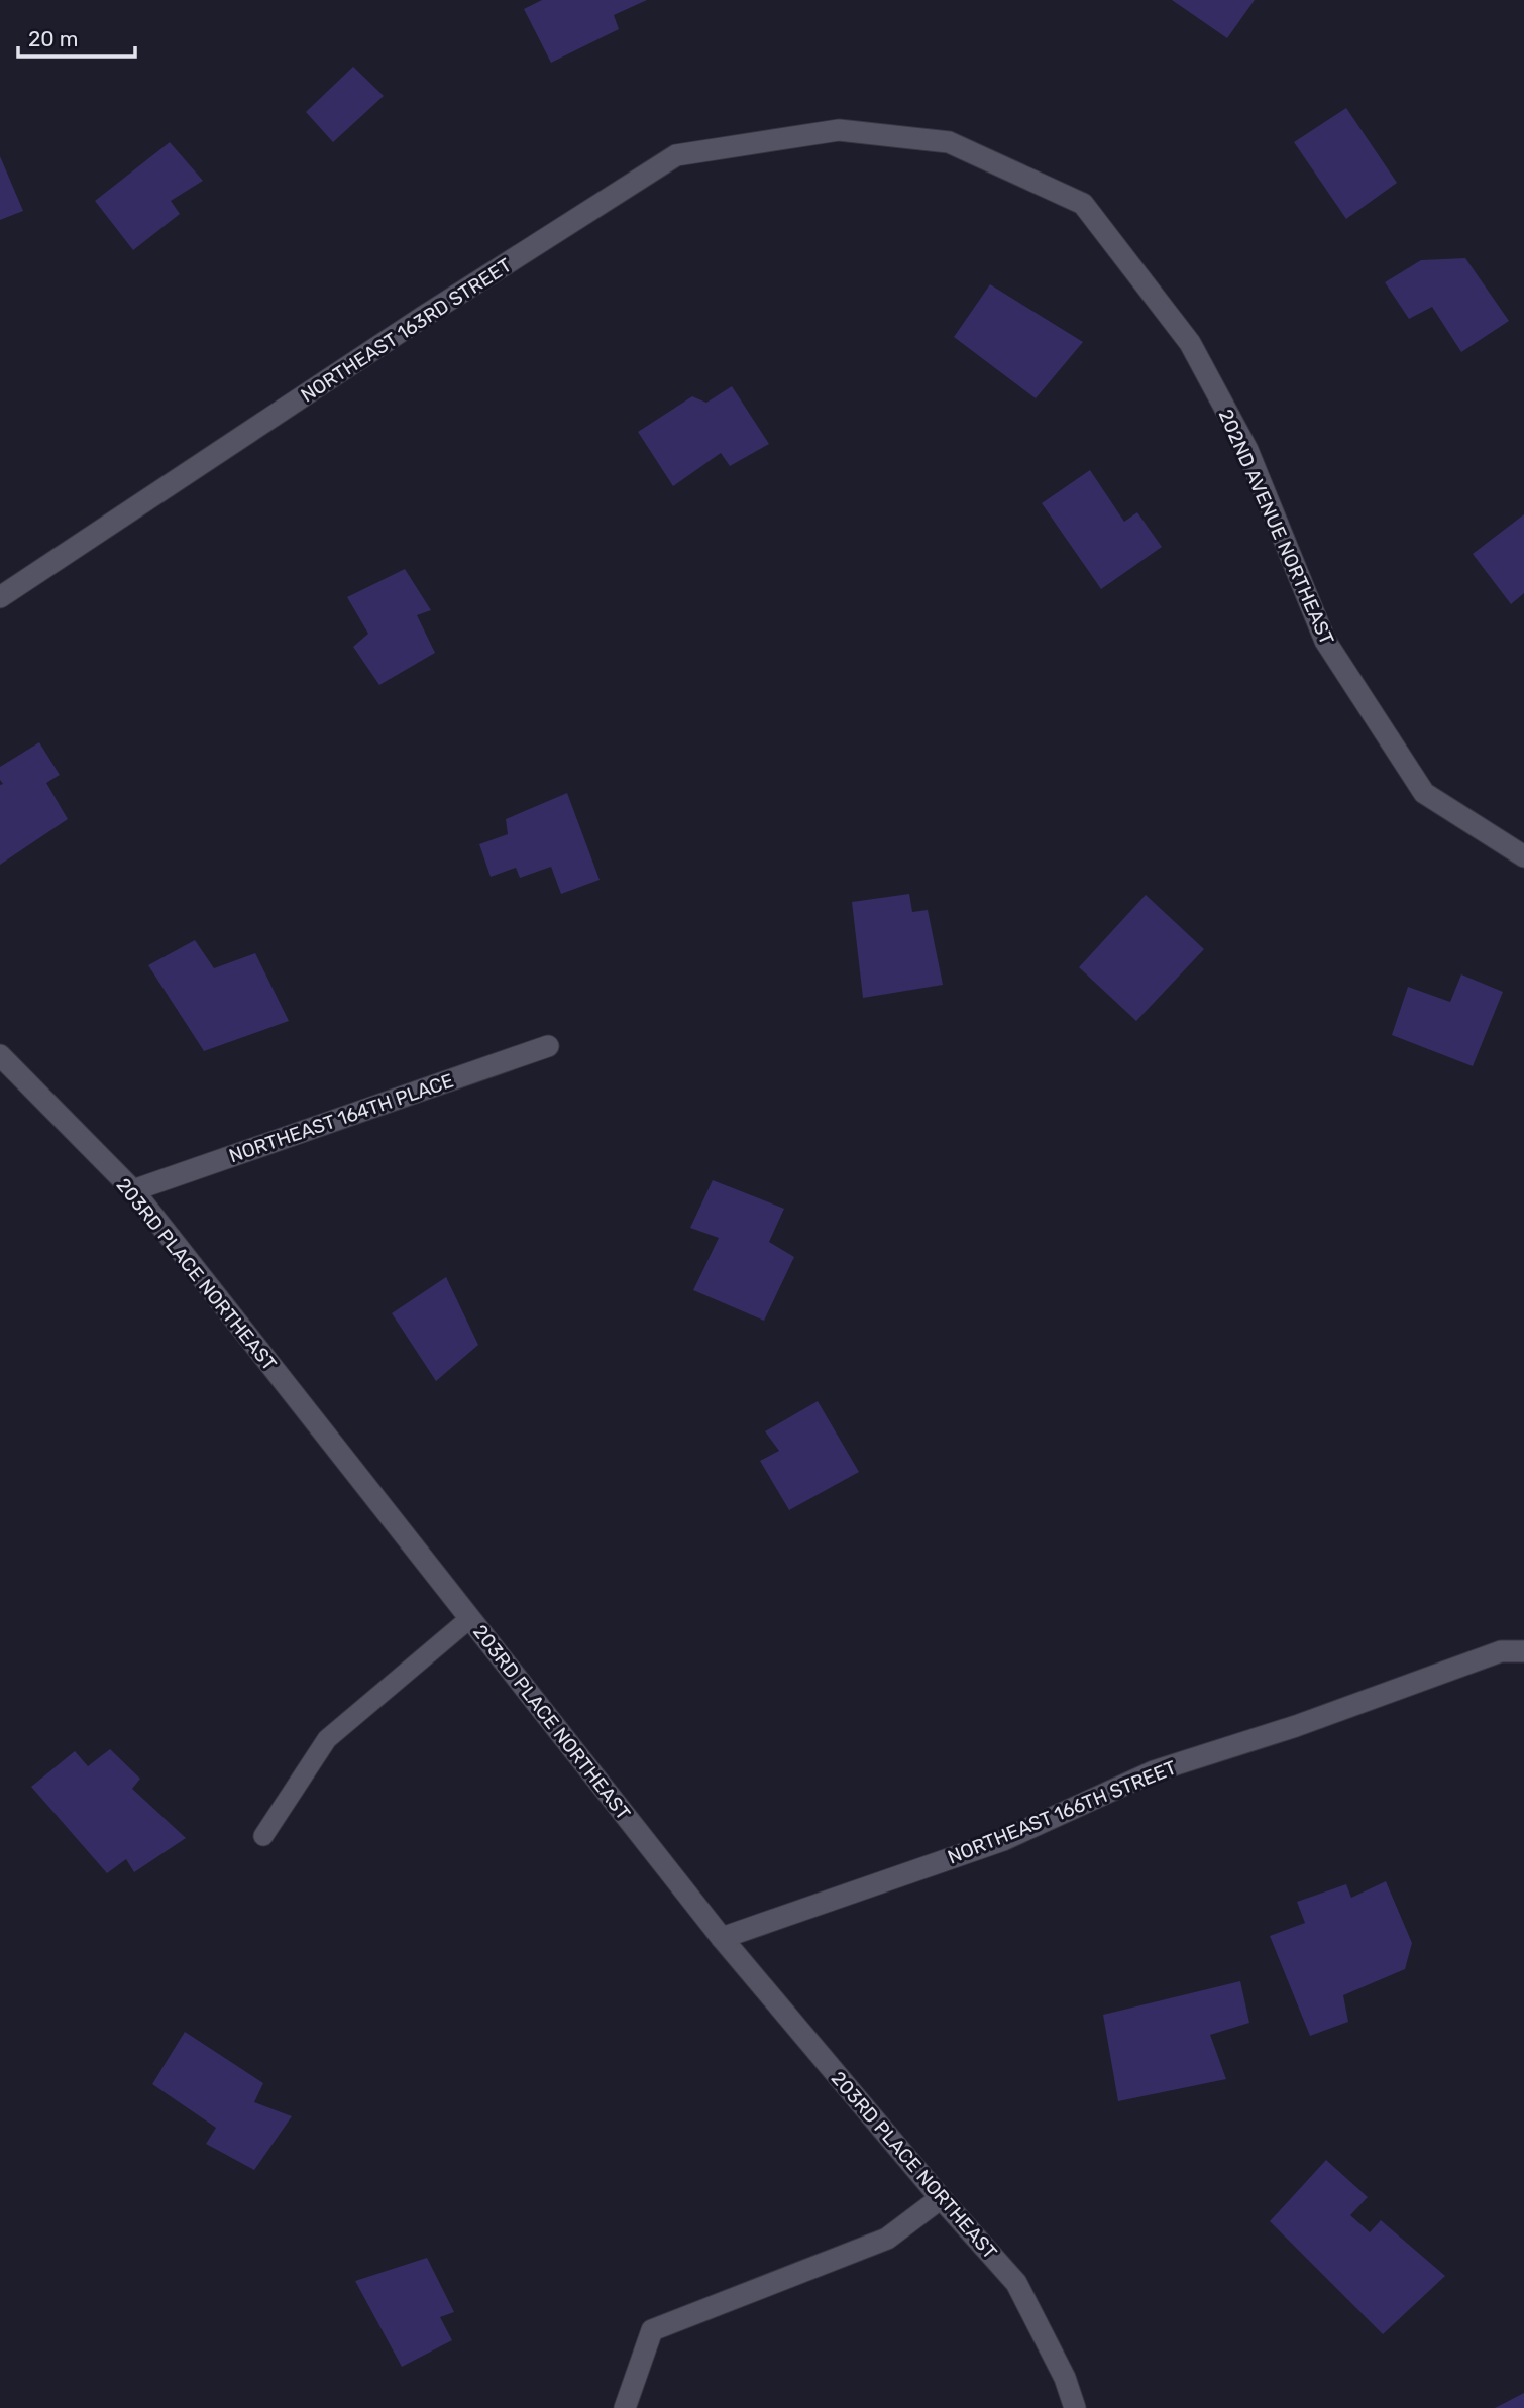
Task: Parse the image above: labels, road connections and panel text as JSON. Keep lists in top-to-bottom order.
{
  "streets": {
    "street": [
      "NORTHEAST 163RD STREET",
      "202ND AVENUE NORTHEAST",
      "NORTHEAST 164TH PLACE",
      "203RD PLACE NORTHEAST",
      "NORTHEAST 166TH STREET"
    ]
  },
  "crossings": [
    ["NORTHEAST 163RD STREET", "202ND AVENUE NORTHEAST"],
    ["NORTHEAST 164TH PLACE", "203RD PLACE NORTHEAST"],
    ["203RD PLACE NORTHEAST", "NORTHEAST 166TH STREET"]
  ],
  "scale_bar": "20 m"
}
